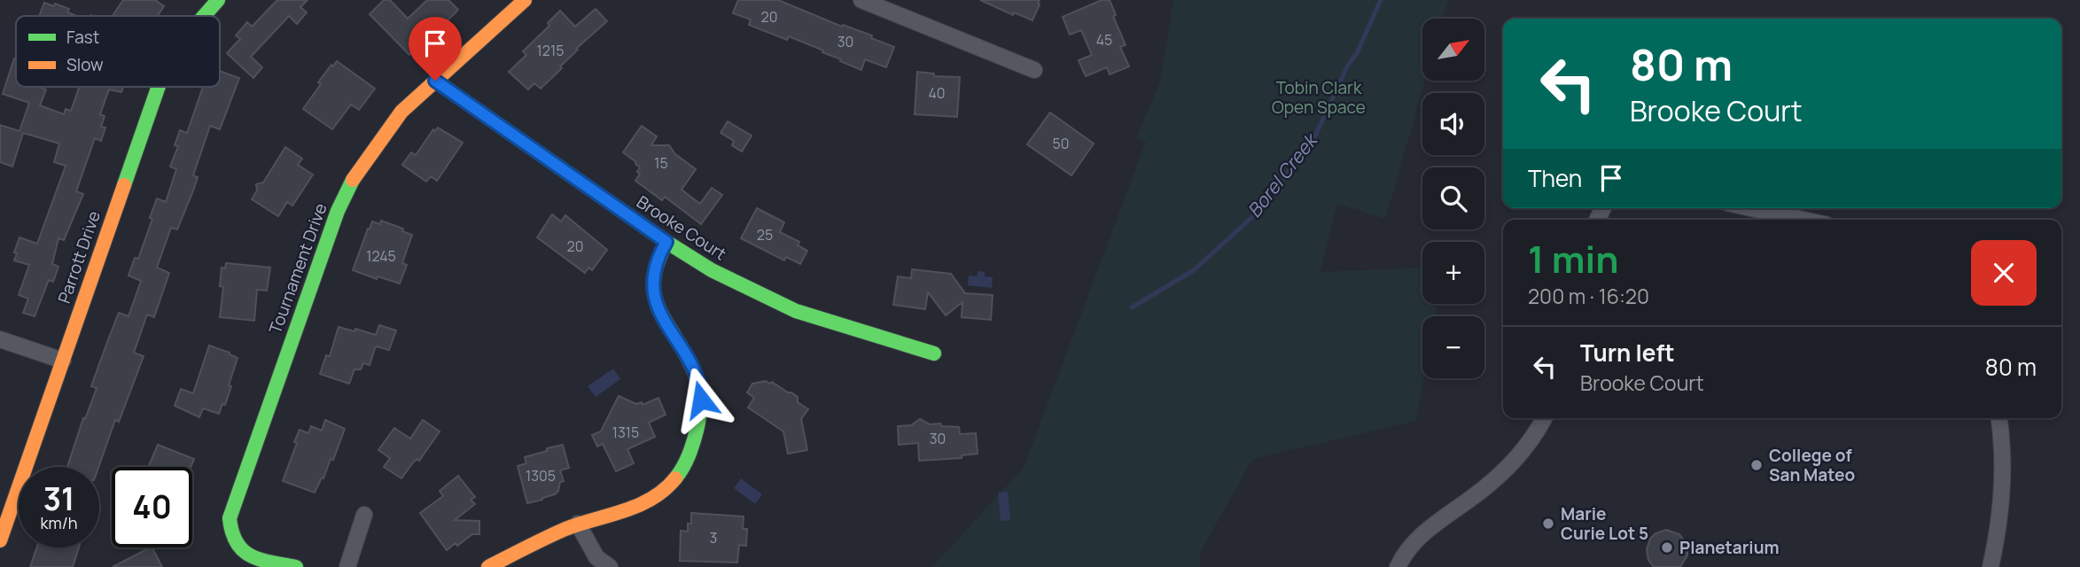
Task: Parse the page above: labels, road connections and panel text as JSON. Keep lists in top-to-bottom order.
{
  "streets": {
    "street": ["Brooke Court", "Parrott Drive", "Tournament Drive"]
  },
  "crossings": [
    ["Brooke Court", "Tournament Drive"]
  ],
  "water": ["Borel Creek"],
  "parks": ["Tobin Clark Open Space"],
  "places": ["College of San Mateo", "Marie Curie Lot 5", "Planetarium"],
  "house_numbers": [
    "20",
    "45",
    "30",
    "1215",
    "40",
    "50",
    "15",
    "25",
    "20",
    "1245",
    "1315",
    "30",
    "1305",
    "3"
  ],
  "legend": ["Fast", "Slow"],
  "north": "top right",
  "page": {
    "map_buttons": ["+", "−"],
    "turn": ["80 m", "Brooke Court"],
    "then": "Then",
    "heading": ["1 min", "200 m · 16:20"],
    "list": [
      {
        "name": "Turn left",
        "note": "Brooke Court",
        "value": "80 m"
      }
    ],
    "speed": "31 km/h",
    "limit": "40"
  }
}
